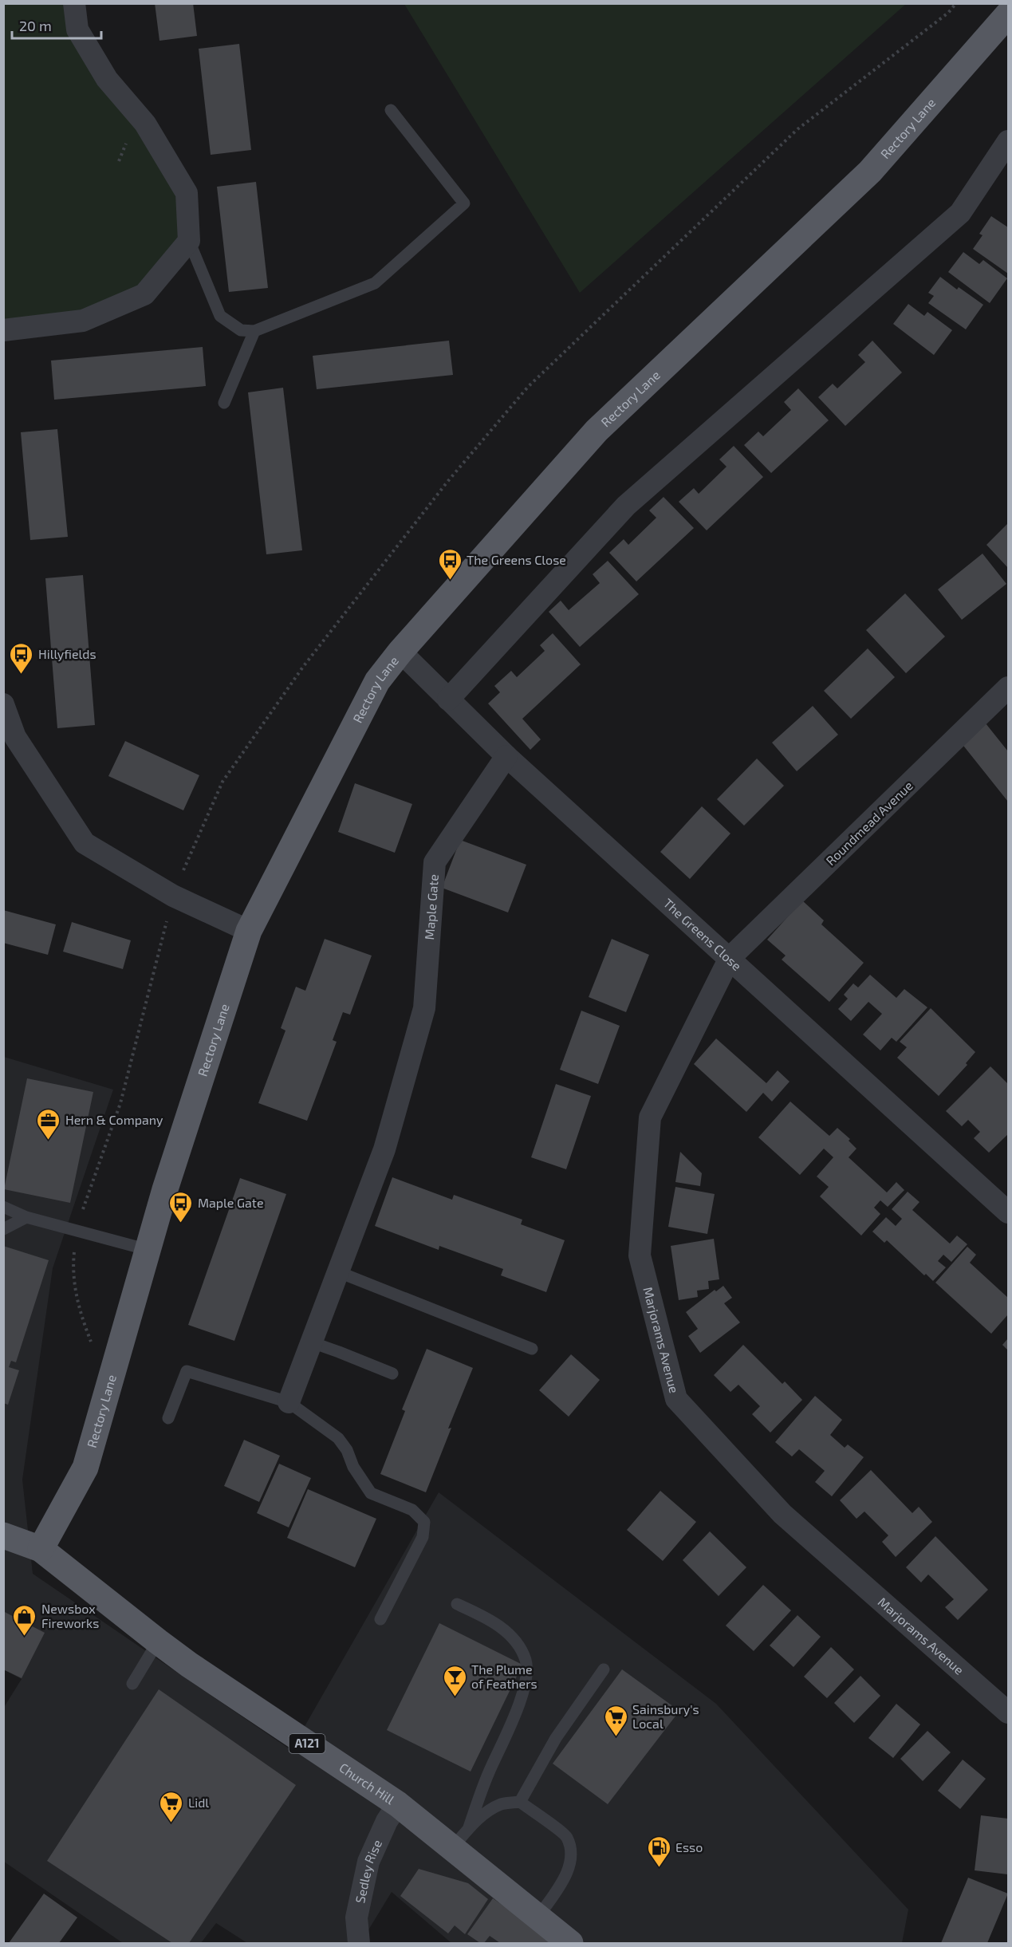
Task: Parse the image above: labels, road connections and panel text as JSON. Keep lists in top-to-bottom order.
{
  "streets": {
    "main road": ["Rectory Lane", "A121", "Church Hill"],
    "street": [
      "Roundmead Avenue",
      "Maple Gate",
      "The Greens Close",
      "Marjorams Avenue",
      "Sedley Rise"
    ]
  },
  "crossings": [
    ["Rectory Lane", "The Greens Close"],
    ["Rectory Lane", "A121"],
    ["Rectory Lane", "Church Hill"],
    ["Roundmead Avenue", "The Greens Close"],
    ["Roundmead Avenue", "Marjorams Avenue"],
    ["Maple Gate", "The Greens Close"],
    ["The Greens Close", "Marjorams Avenue"],
    ["A121", "Church Hill"],
    ["Church Hill", "Sedley Rise"]
  ],
  "places": {
    "bus stop": ["The Greens Close", "Hillyfields", "Maple Gate"],
    "office": ["Hern & Company"],
    "shop": ["Newsbox Fireworks"],
    "bar": ["The Plume of Feathers"],
    "supermarket": ["Sainsbury's Local", "Lidl"],
    "fuel station": ["Esso"]
  },
  "scale_bar": "20 m"
}
